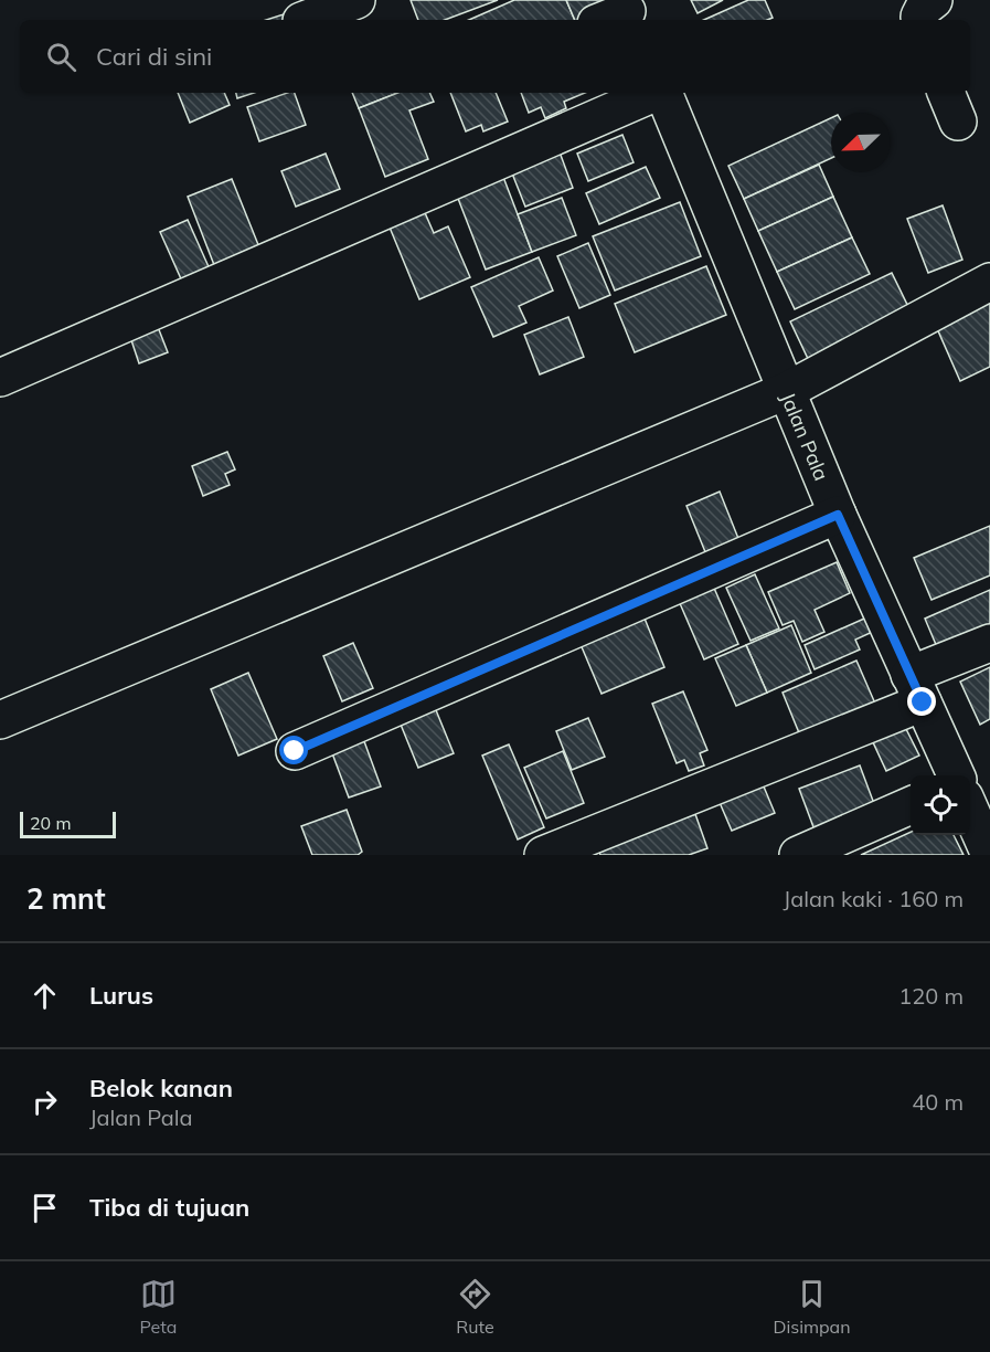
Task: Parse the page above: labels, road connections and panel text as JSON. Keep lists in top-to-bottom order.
{
  "streets": {
    "street": ["Jalan Pala"]
  },
  "scale_bar": "20 m",
  "north": "bottom left",
  "page": {
    "search": "Cari di sini",
    "scale": "20 m",
    "heading": ["2 mnt", "Jalan kaki · 160 m"],
    "list": [
      ["Lurus", "120 m"],
      ["Belok kanan", "Jalan Pala", "40 m"],
      "Tiba di tujuan"
    ],
    "nav": ["Peta", "Rute", "Disimpan"]
  }
}
